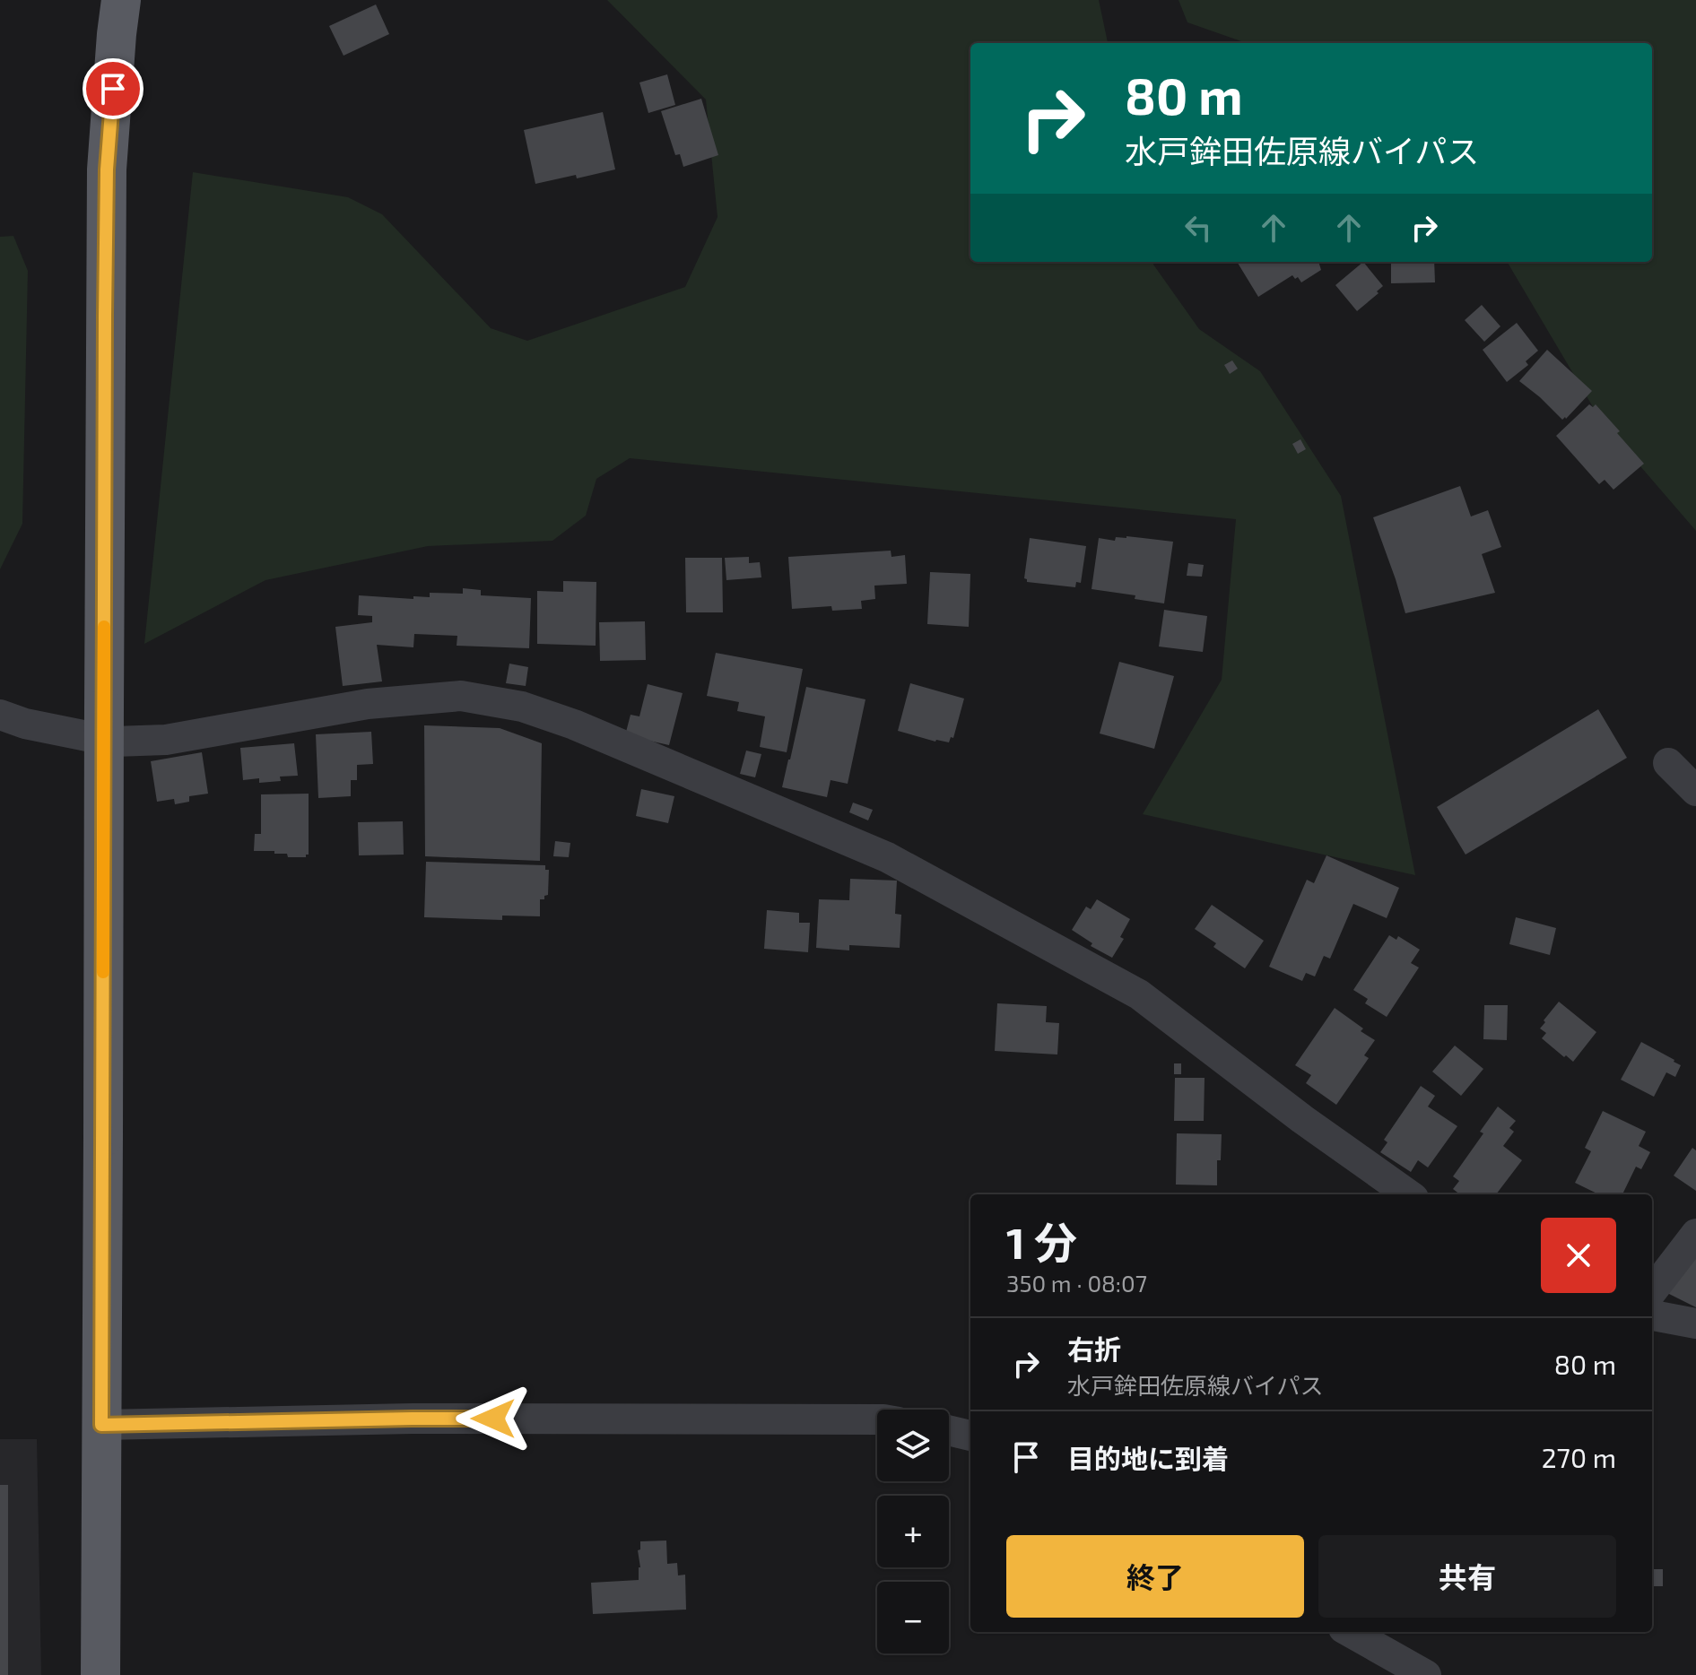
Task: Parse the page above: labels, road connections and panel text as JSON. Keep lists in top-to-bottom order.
{
  "page": {
    "turn": ["80 m", "水戸鉾田佐原線バイパス"],
    "heading": ["1 分", "350 m · 08:07"],
    "list": [
      {
        "name": "右折",
        "note": "水戸鉾田佐原線バイパス",
        "value": "80 m"
      },
      {
        "name": "目的地に到着",
        "value": "270 m"
      }
    ],
    "map_buttons": ["+", "−"],
    "buttons": ["終了", "共有"]
  }
}
